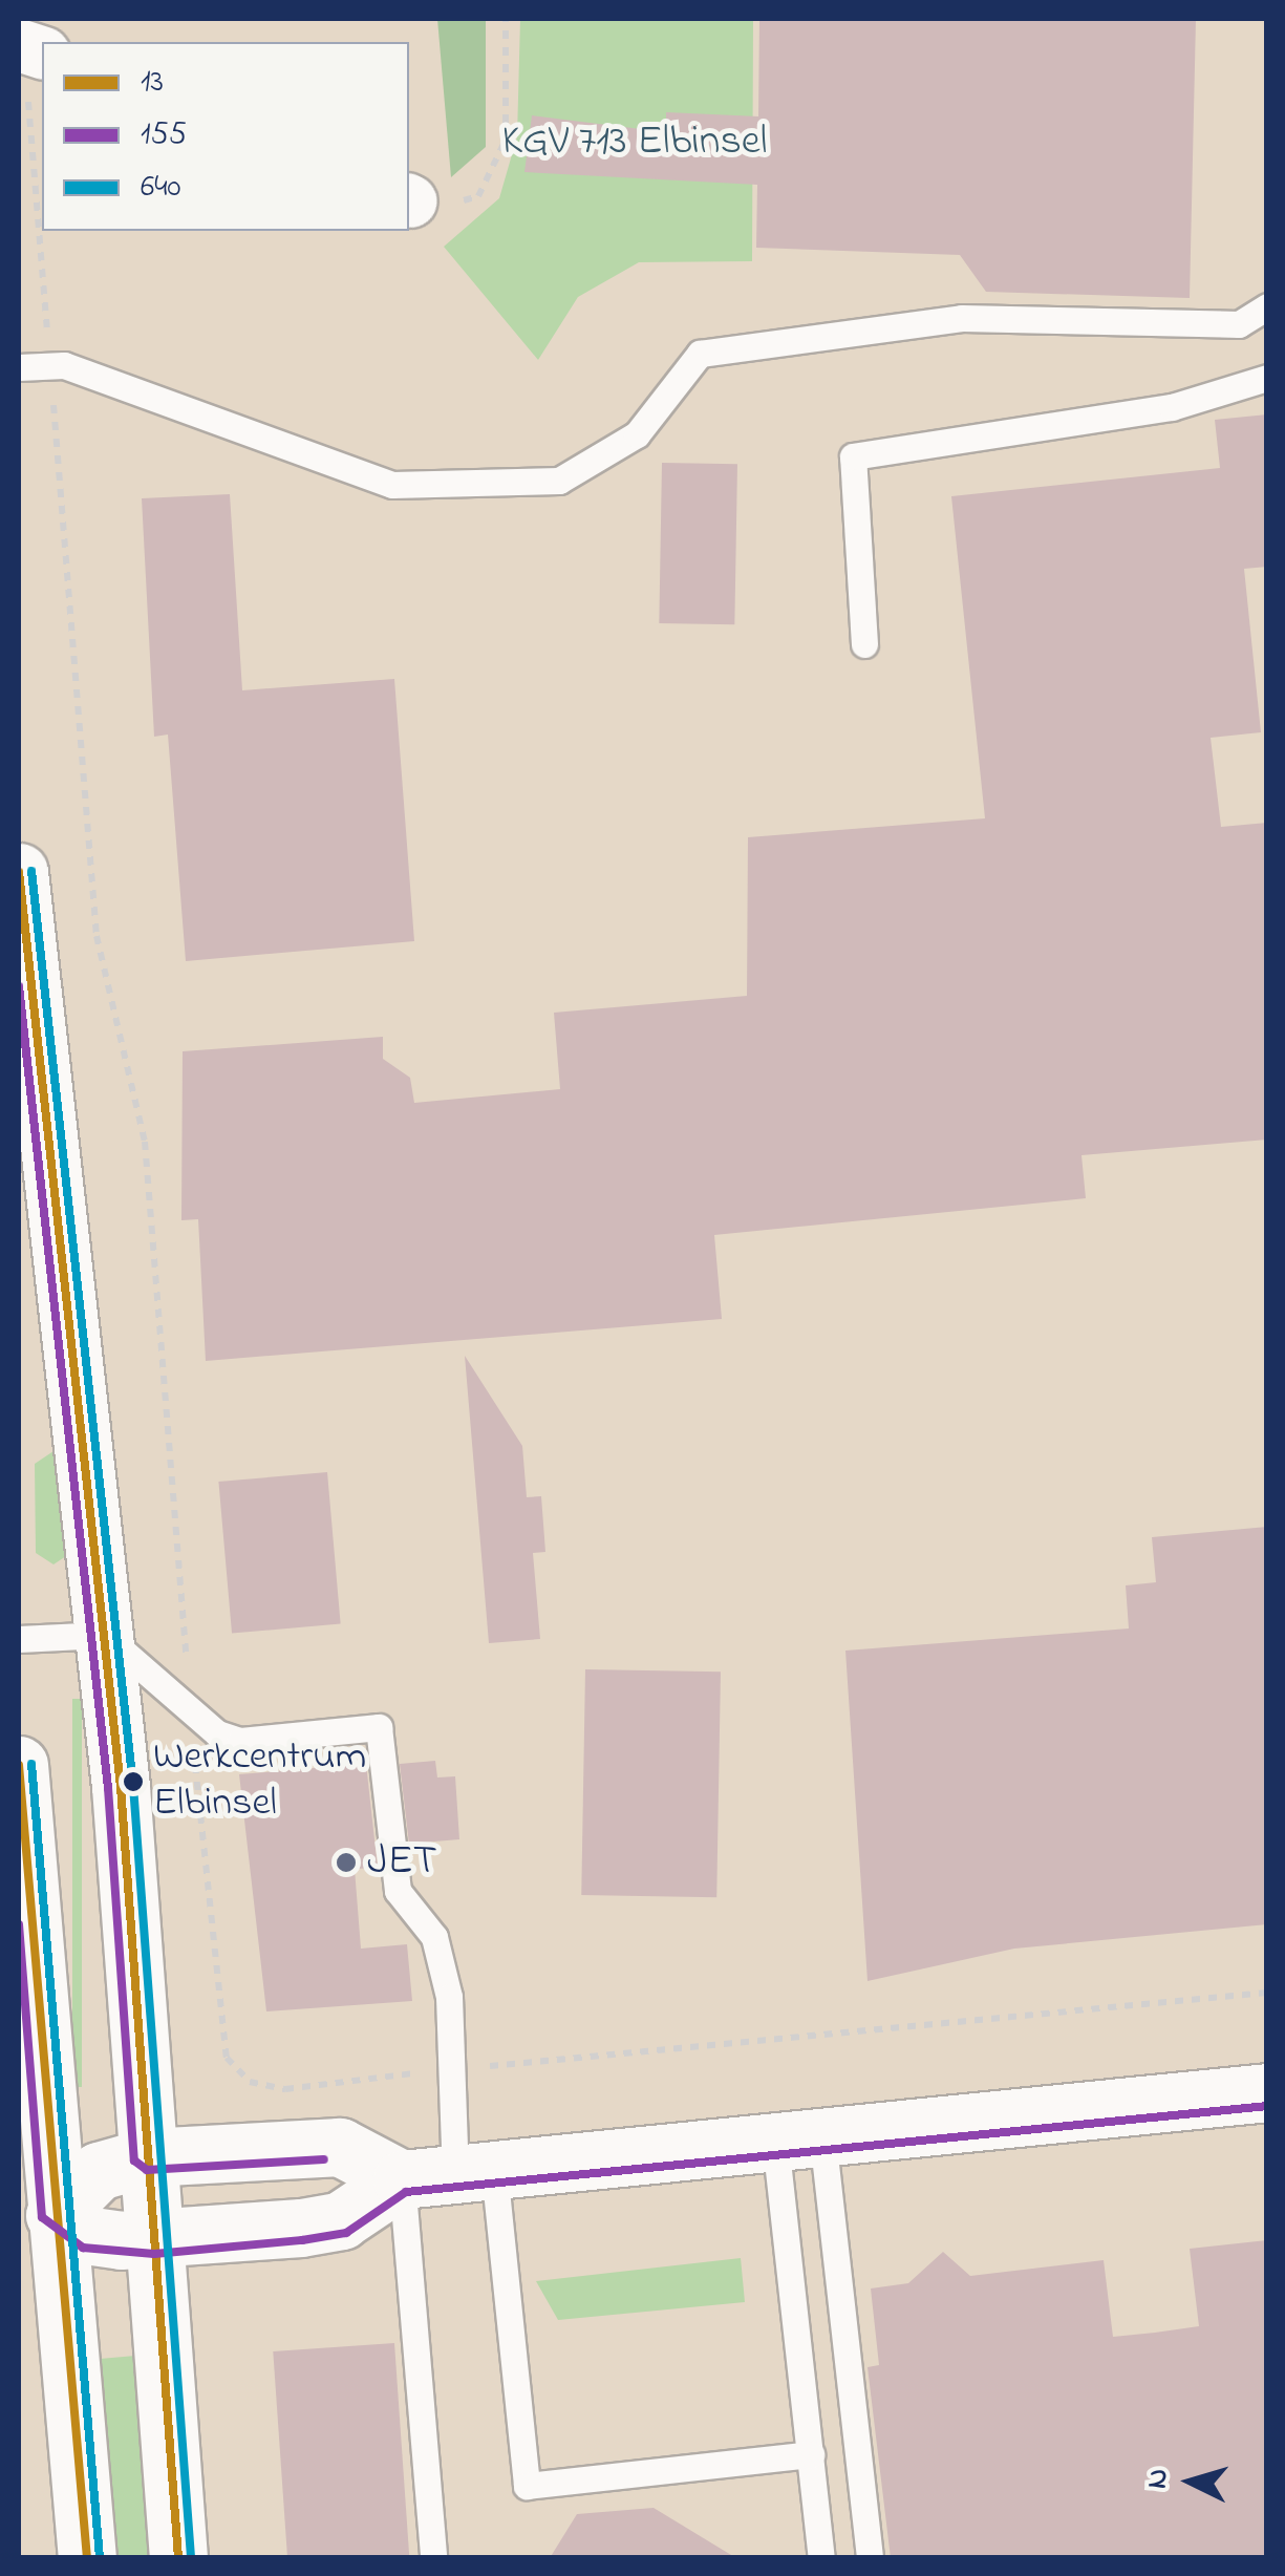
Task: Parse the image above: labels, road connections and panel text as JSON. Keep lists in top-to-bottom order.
{
  "parks": ["KGV 713 Elbinsel"],
  "places": ["Werkcentrum Elbinsel", "JET"],
  "lines": ["transit line 640", "transit line 13", "transit line 155"],
  "legend": ["13", "155", "640"],
  "north": "left"
}
